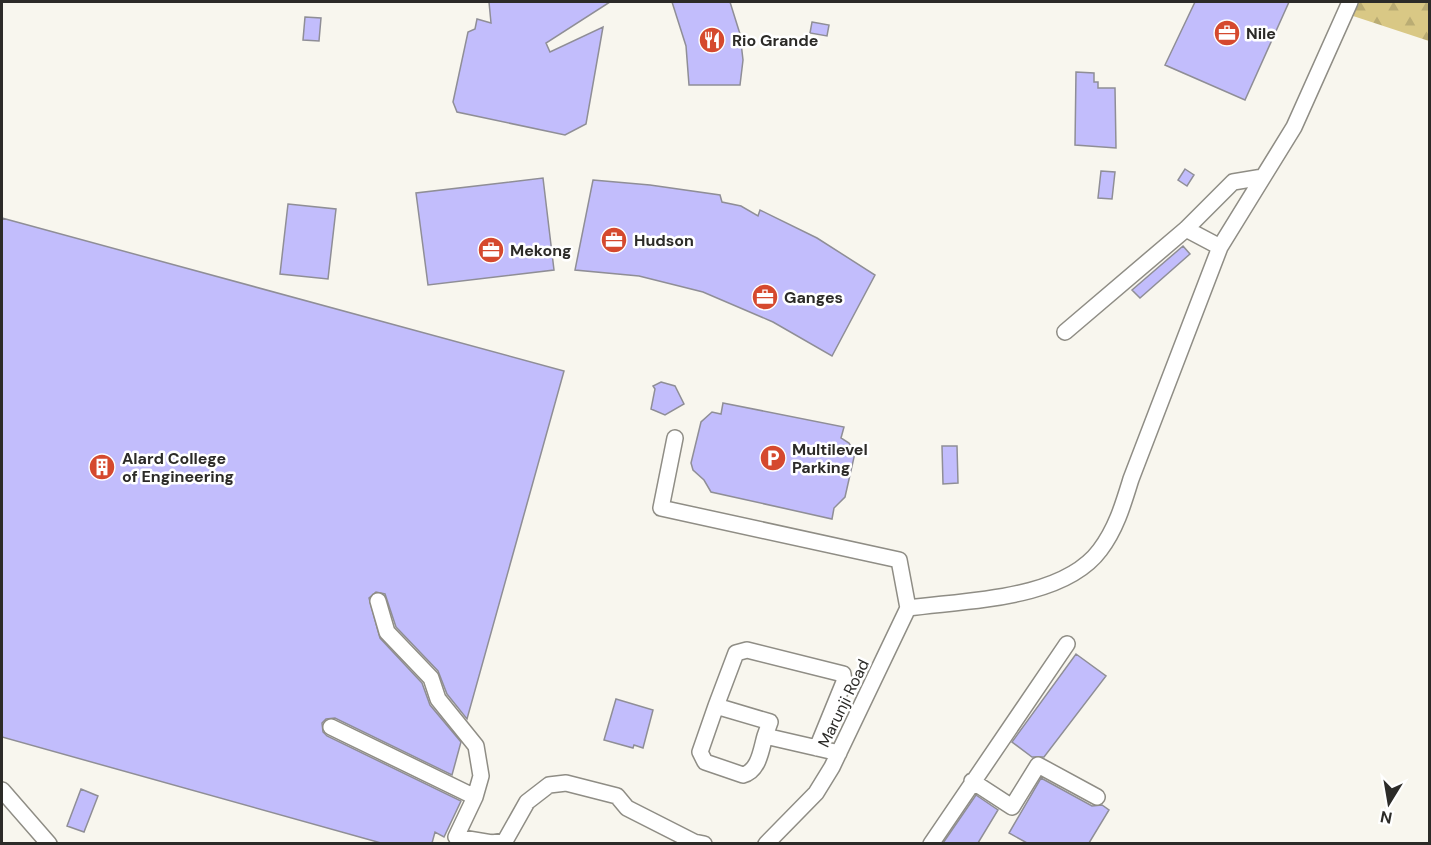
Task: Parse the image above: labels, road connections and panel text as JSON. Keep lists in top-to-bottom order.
{
  "streets": {
    "street": ["Marunji Road"]
  },
  "places": {
    "office": [
      "Nile",
      "Hudson",
      "Mekong",
      "Ganges"
    ],
    "restaurant": ["Rio Grande"],
    "parking": ["Multilevel Parking"],
    "building": ["Alard College of Engineering"]
  },
  "north": "bottom"
}
